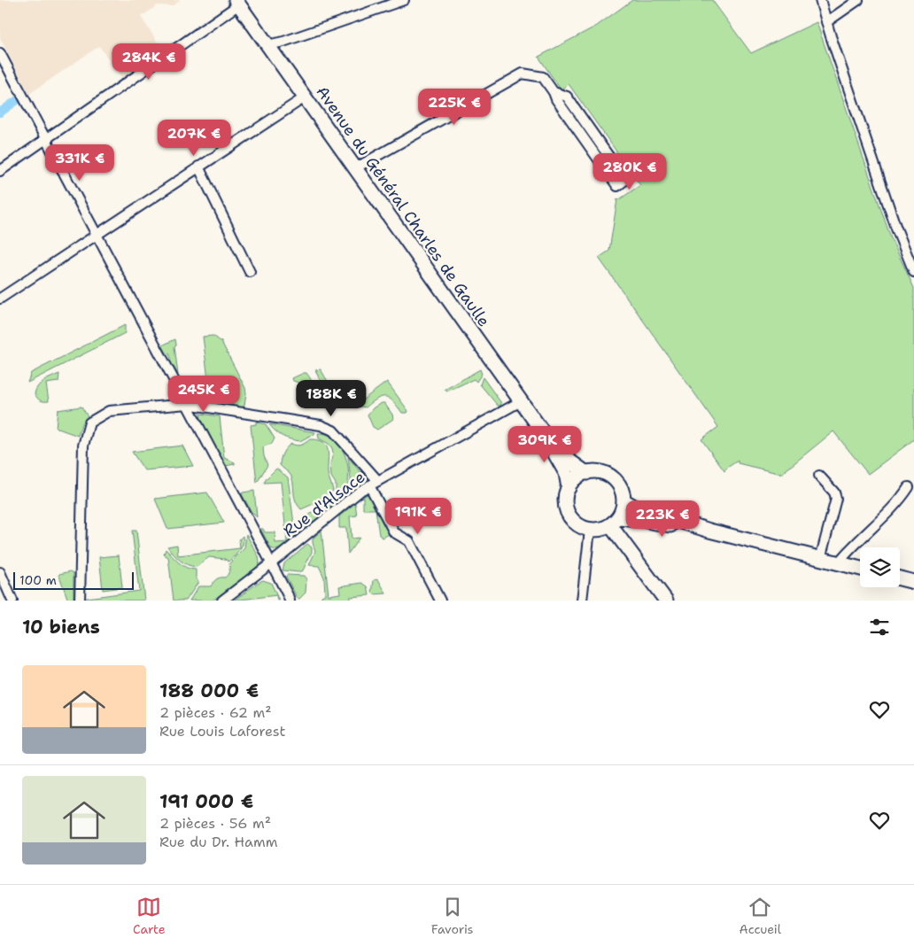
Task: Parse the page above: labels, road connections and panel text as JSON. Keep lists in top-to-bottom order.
{
  "streets": {
    "main road": ["Avenue du Général Charles de Gaulle"],
    "street": ["Rue d'Alsace"]
  },
  "crossings": [
    ["Avenue du Général Charles de Gaulle", "Rue d'Alsace"]
  ],
  "scale_bar": "100 m",
  "page": {
    "price": [
      "284K €",
      "225K €",
      "207K €",
      "331K €",
      "280K €",
      "245K €",
      "188K €",
      "309K €",
      "191K €",
      "223K €"
    ],
    "scale": "100 m",
    "heading": "10 biens",
    "list": [
      {
        "name": "188 000 €",
        "note": "2 pièces · 62 m² · Rue Louis Laforest"
      },
      {
        "name": "191 000 €",
        "note": "2 pièces · 56 m² · Rue du Dr. Hamm"
      }
    ],
    "tabs": ["Carte", "Favoris", "Accueil"]
  }
}
